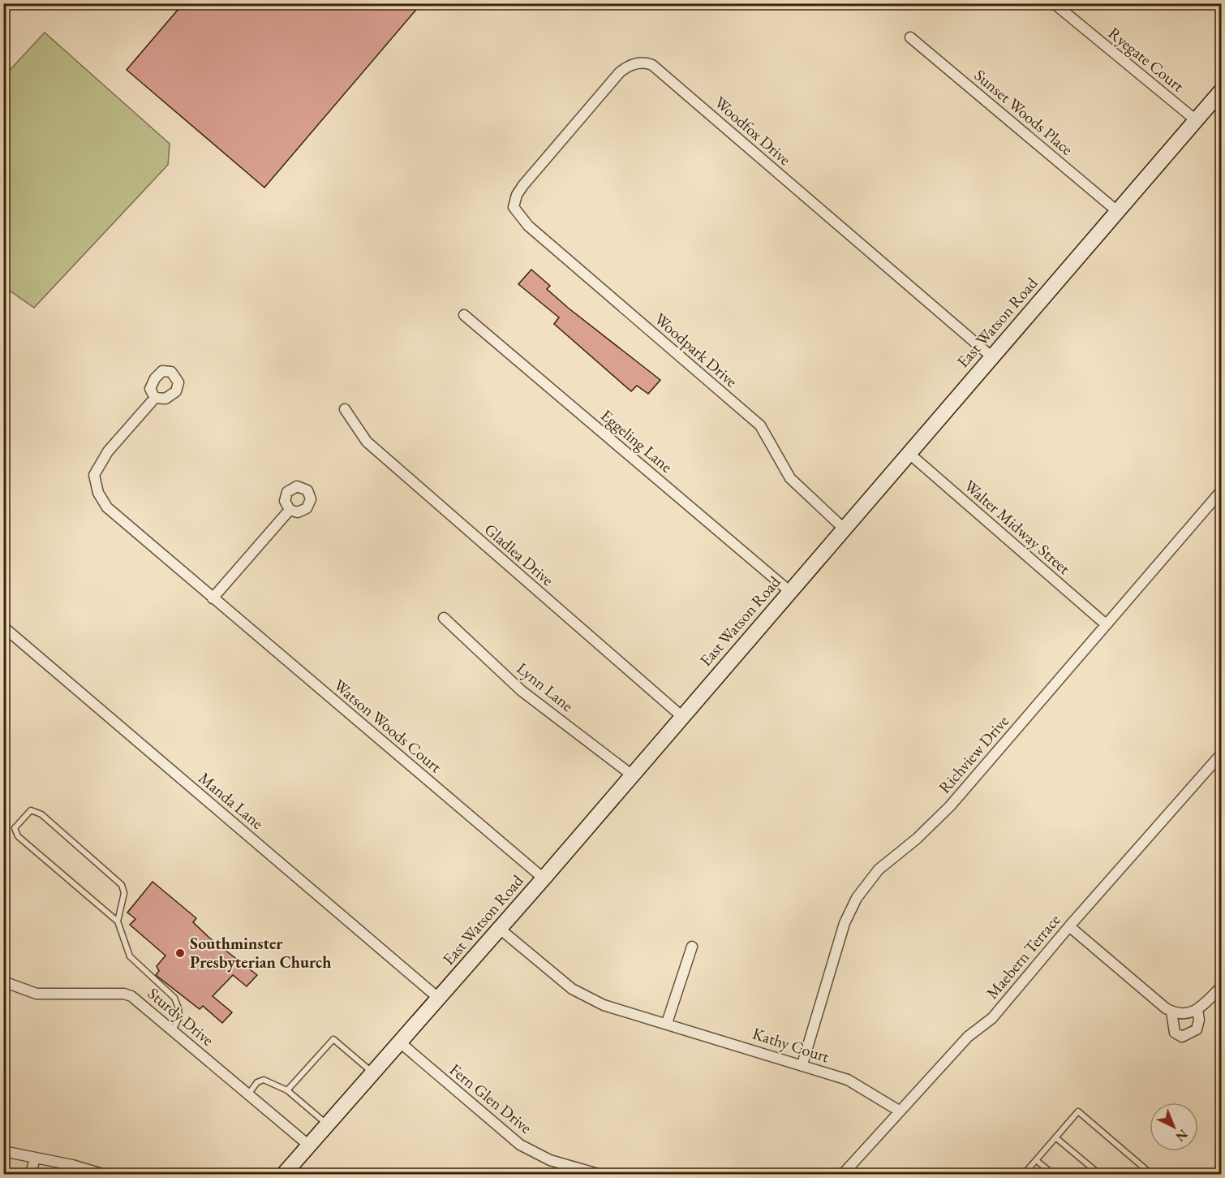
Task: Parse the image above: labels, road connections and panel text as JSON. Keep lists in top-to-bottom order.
{
  "streets": {
    "street": [
      "Ryegate Court",
      "Sunset Woods Place",
      "Woodfox Drive",
      "East Watson Road",
      "Woodpark Drive",
      "Eggeling Lane",
      "Walter Midway Street",
      "Gladlea Drive",
      "Lynn Lane",
      "Watson Woods Court",
      "Richview Drive",
      "Manda Lane",
      "Maebern Terrace",
      "Sturdy Drive",
      "Kathy Court",
      "Fern Glen Drive"
    ]
  },
  "crossings": [
    ["Ryegate Court", "East Watson Road"],
    ["Sunset Woods Place", "East Watson Road"],
    ["Woodfox Drive", "East Watson Road"],
    ["Woodfox Drive", "Woodpark Drive"],
    ["East Watson Road", "Woodpark Drive"],
    ["East Watson Road", "Eggeling Lane"],
    ["East Watson Road", "Walter Midway Street"],
    ["East Watson Road", "Gladlea Drive"],
    ["East Watson Road", "Lynn Lane"],
    ["East Watson Road", "Watson Woods Court"],
    ["East Watson Road", "Manda Lane"],
    ["East Watson Road", "Sturdy Drive"],
    ["East Watson Road", "Kathy Court"],
    ["East Watson Road", "Fern Glen Drive"],
    ["Walter Midway Street", "Richview Drive"],
    ["Richview Drive", "Kathy Court"],
    ["Maebern Terrace", "Kathy Court"]
  ],
  "places": ["Southminster Presbyterian Church"],
  "north": "bottom right"
}
